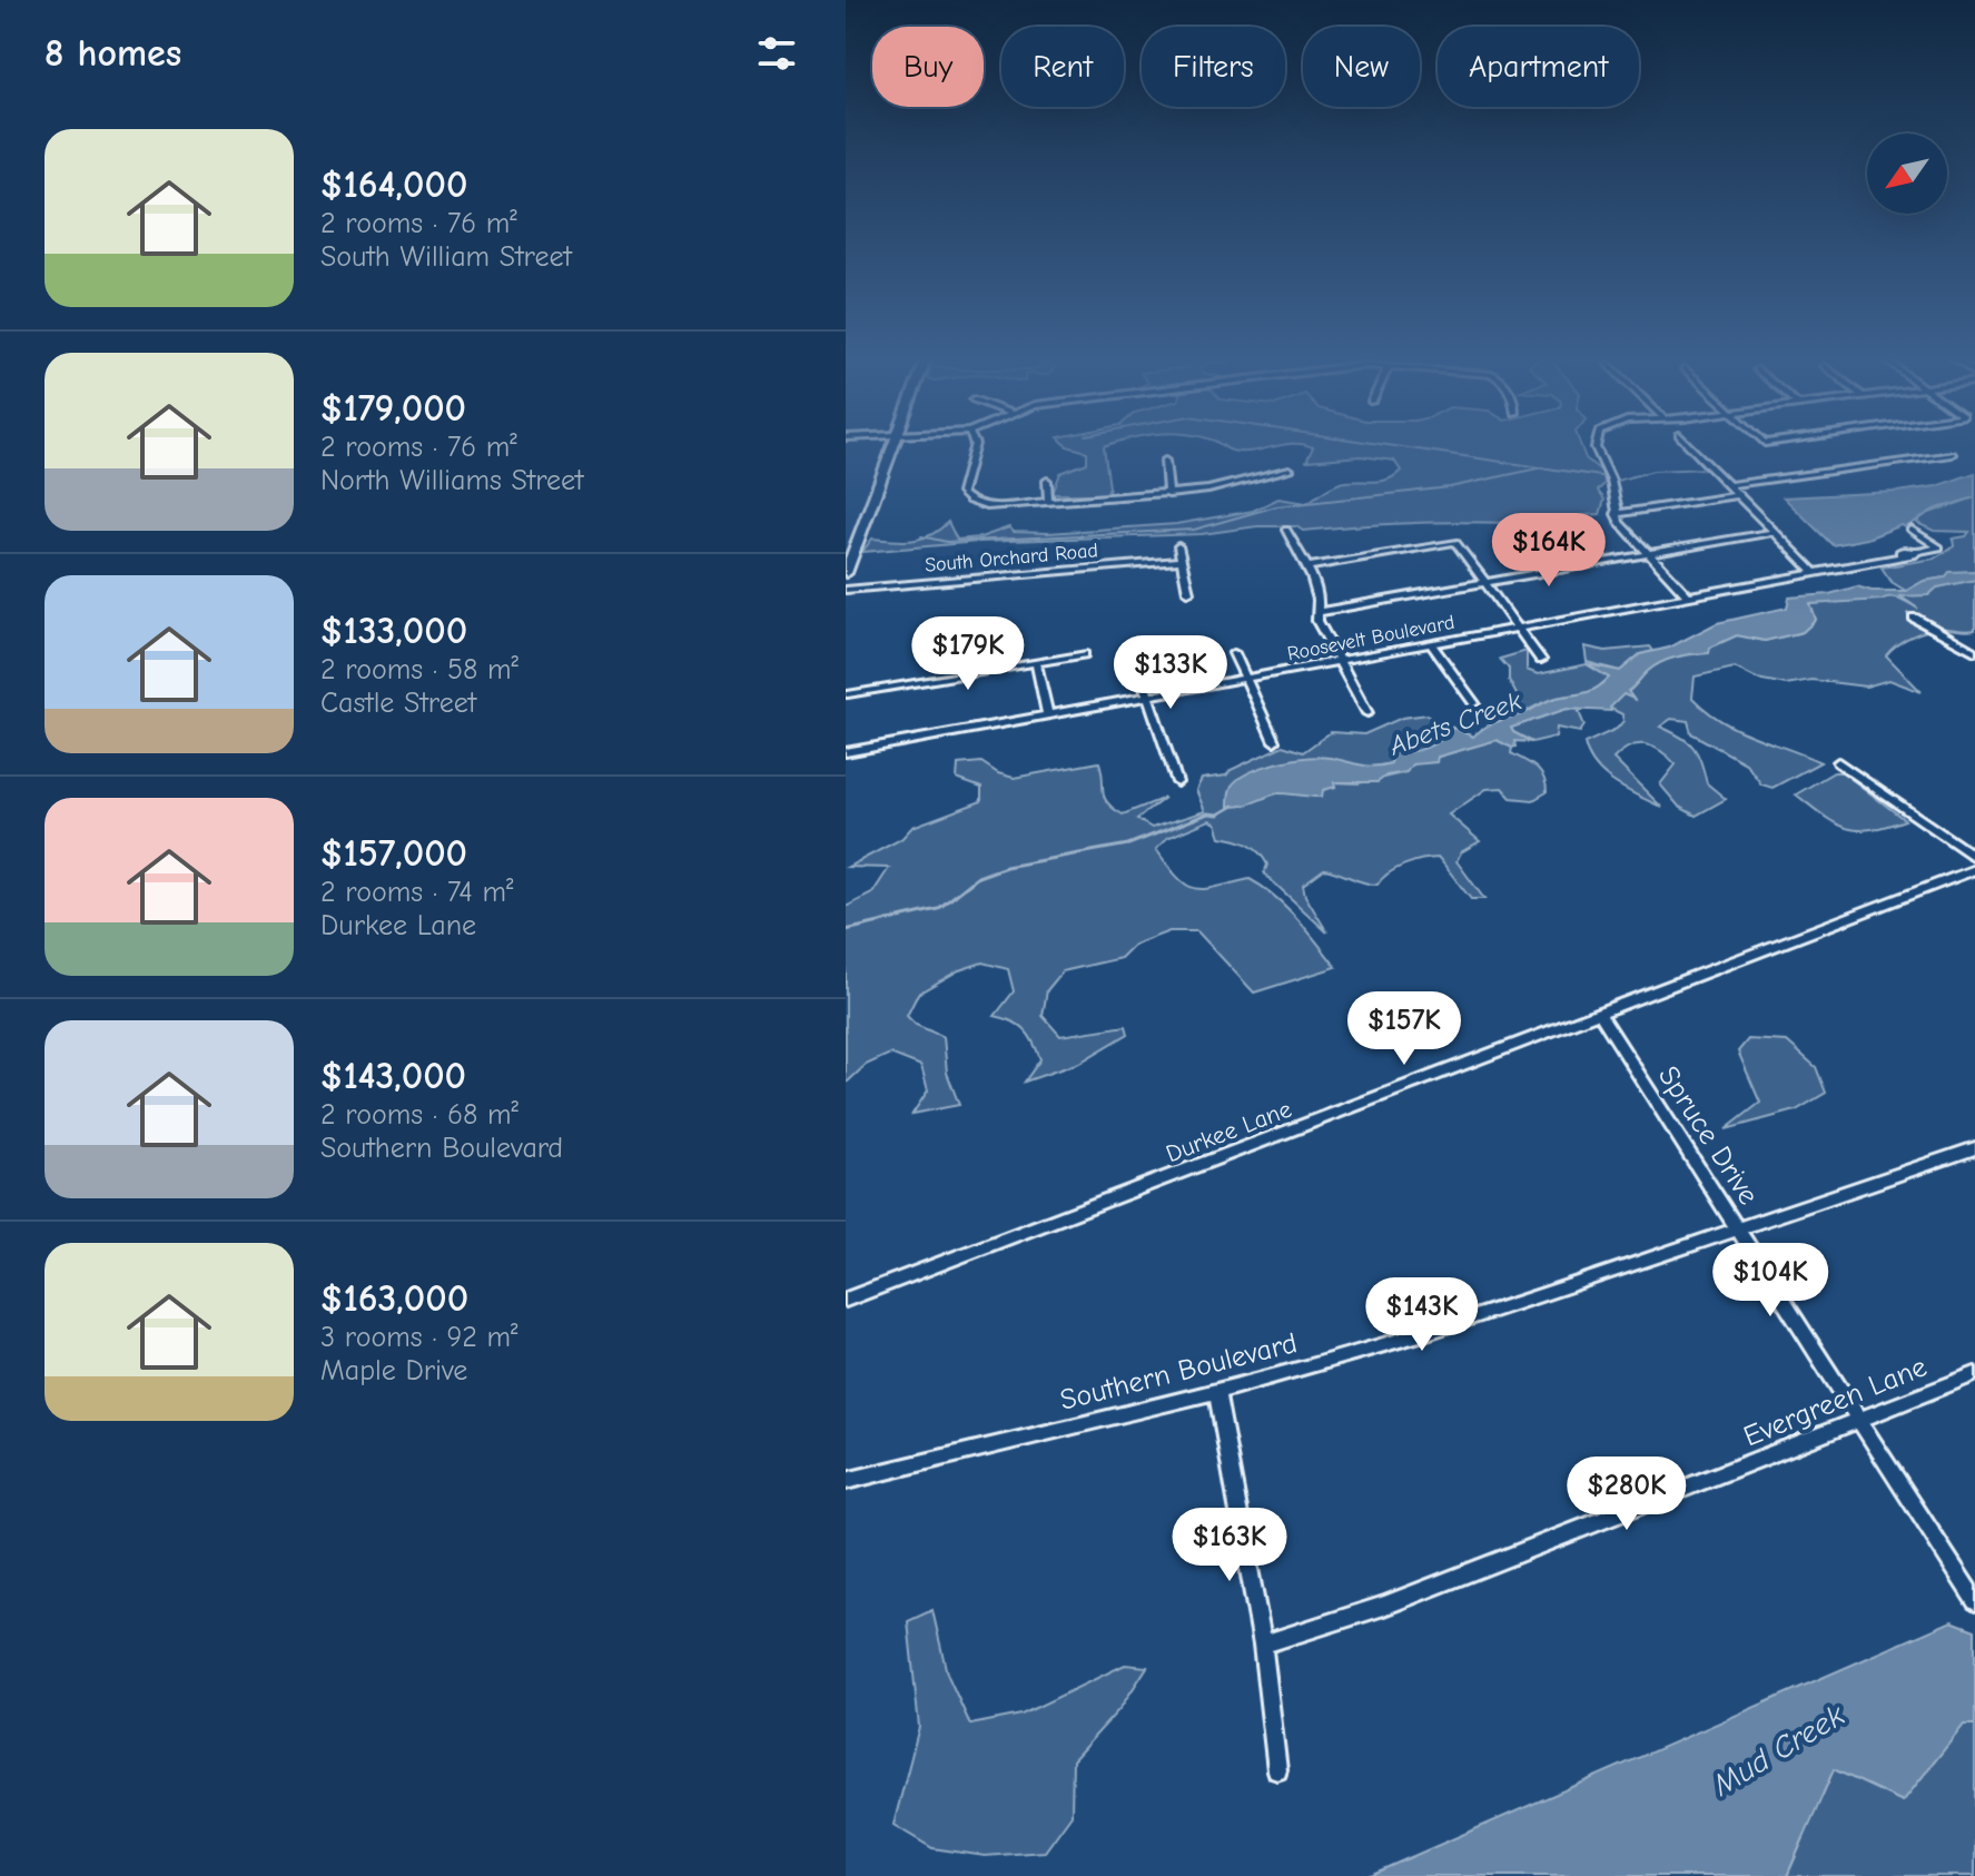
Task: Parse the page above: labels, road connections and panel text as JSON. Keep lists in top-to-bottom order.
{
  "streets": {
    "street": [
      "South Orchard Road",
      "Roosevelt Boulevard",
      "Durkee Lane",
      "Spruce Drive",
      "Southern Boulevard",
      "Evergreen Lane"
    ]
  },
  "crossings": [
    ["Durkee Lane", "Spruce Drive"],
    ["Spruce Drive", "Southern Boulevard"],
    ["Spruce Drive", "Evergreen Lane"]
  ],
  "water": ["Abets Creek", "Mud Creek"],
  "north": "bottom left",
  "page": {
    "heading": "8 homes",
    "chip": [
      "Buy",
      "Rent",
      "Filters",
      "New",
      "Apartment"
    ],
    "list": [
      {
        "name": "$164,000",
        "note": "2 rooms · 76 m² · South William Street"
      },
      {
        "name": "$179,000",
        "note": "2 rooms · 76 m² · North Williams Street"
      },
      {
        "name": "$133,000",
        "note": "2 rooms · 58 m² · Castle Street"
      },
      {
        "name": "$157,000",
        "note": "2 rooms · 74 m² · Durkee Lane"
      },
      {
        "name": "$143,000",
        "note": "2 rooms · 68 m² · Southern Boulevard"
      },
      {
        "name": "$163,000",
        "note": "3 rooms · 92 m² · Maple Drive"
      }
    ],
    "price": [
      "$164K",
      "$179K",
      "$133K",
      "$157K",
      "$104K",
      "$143K",
      "$280K",
      "$163K"
    ]
  }
}
